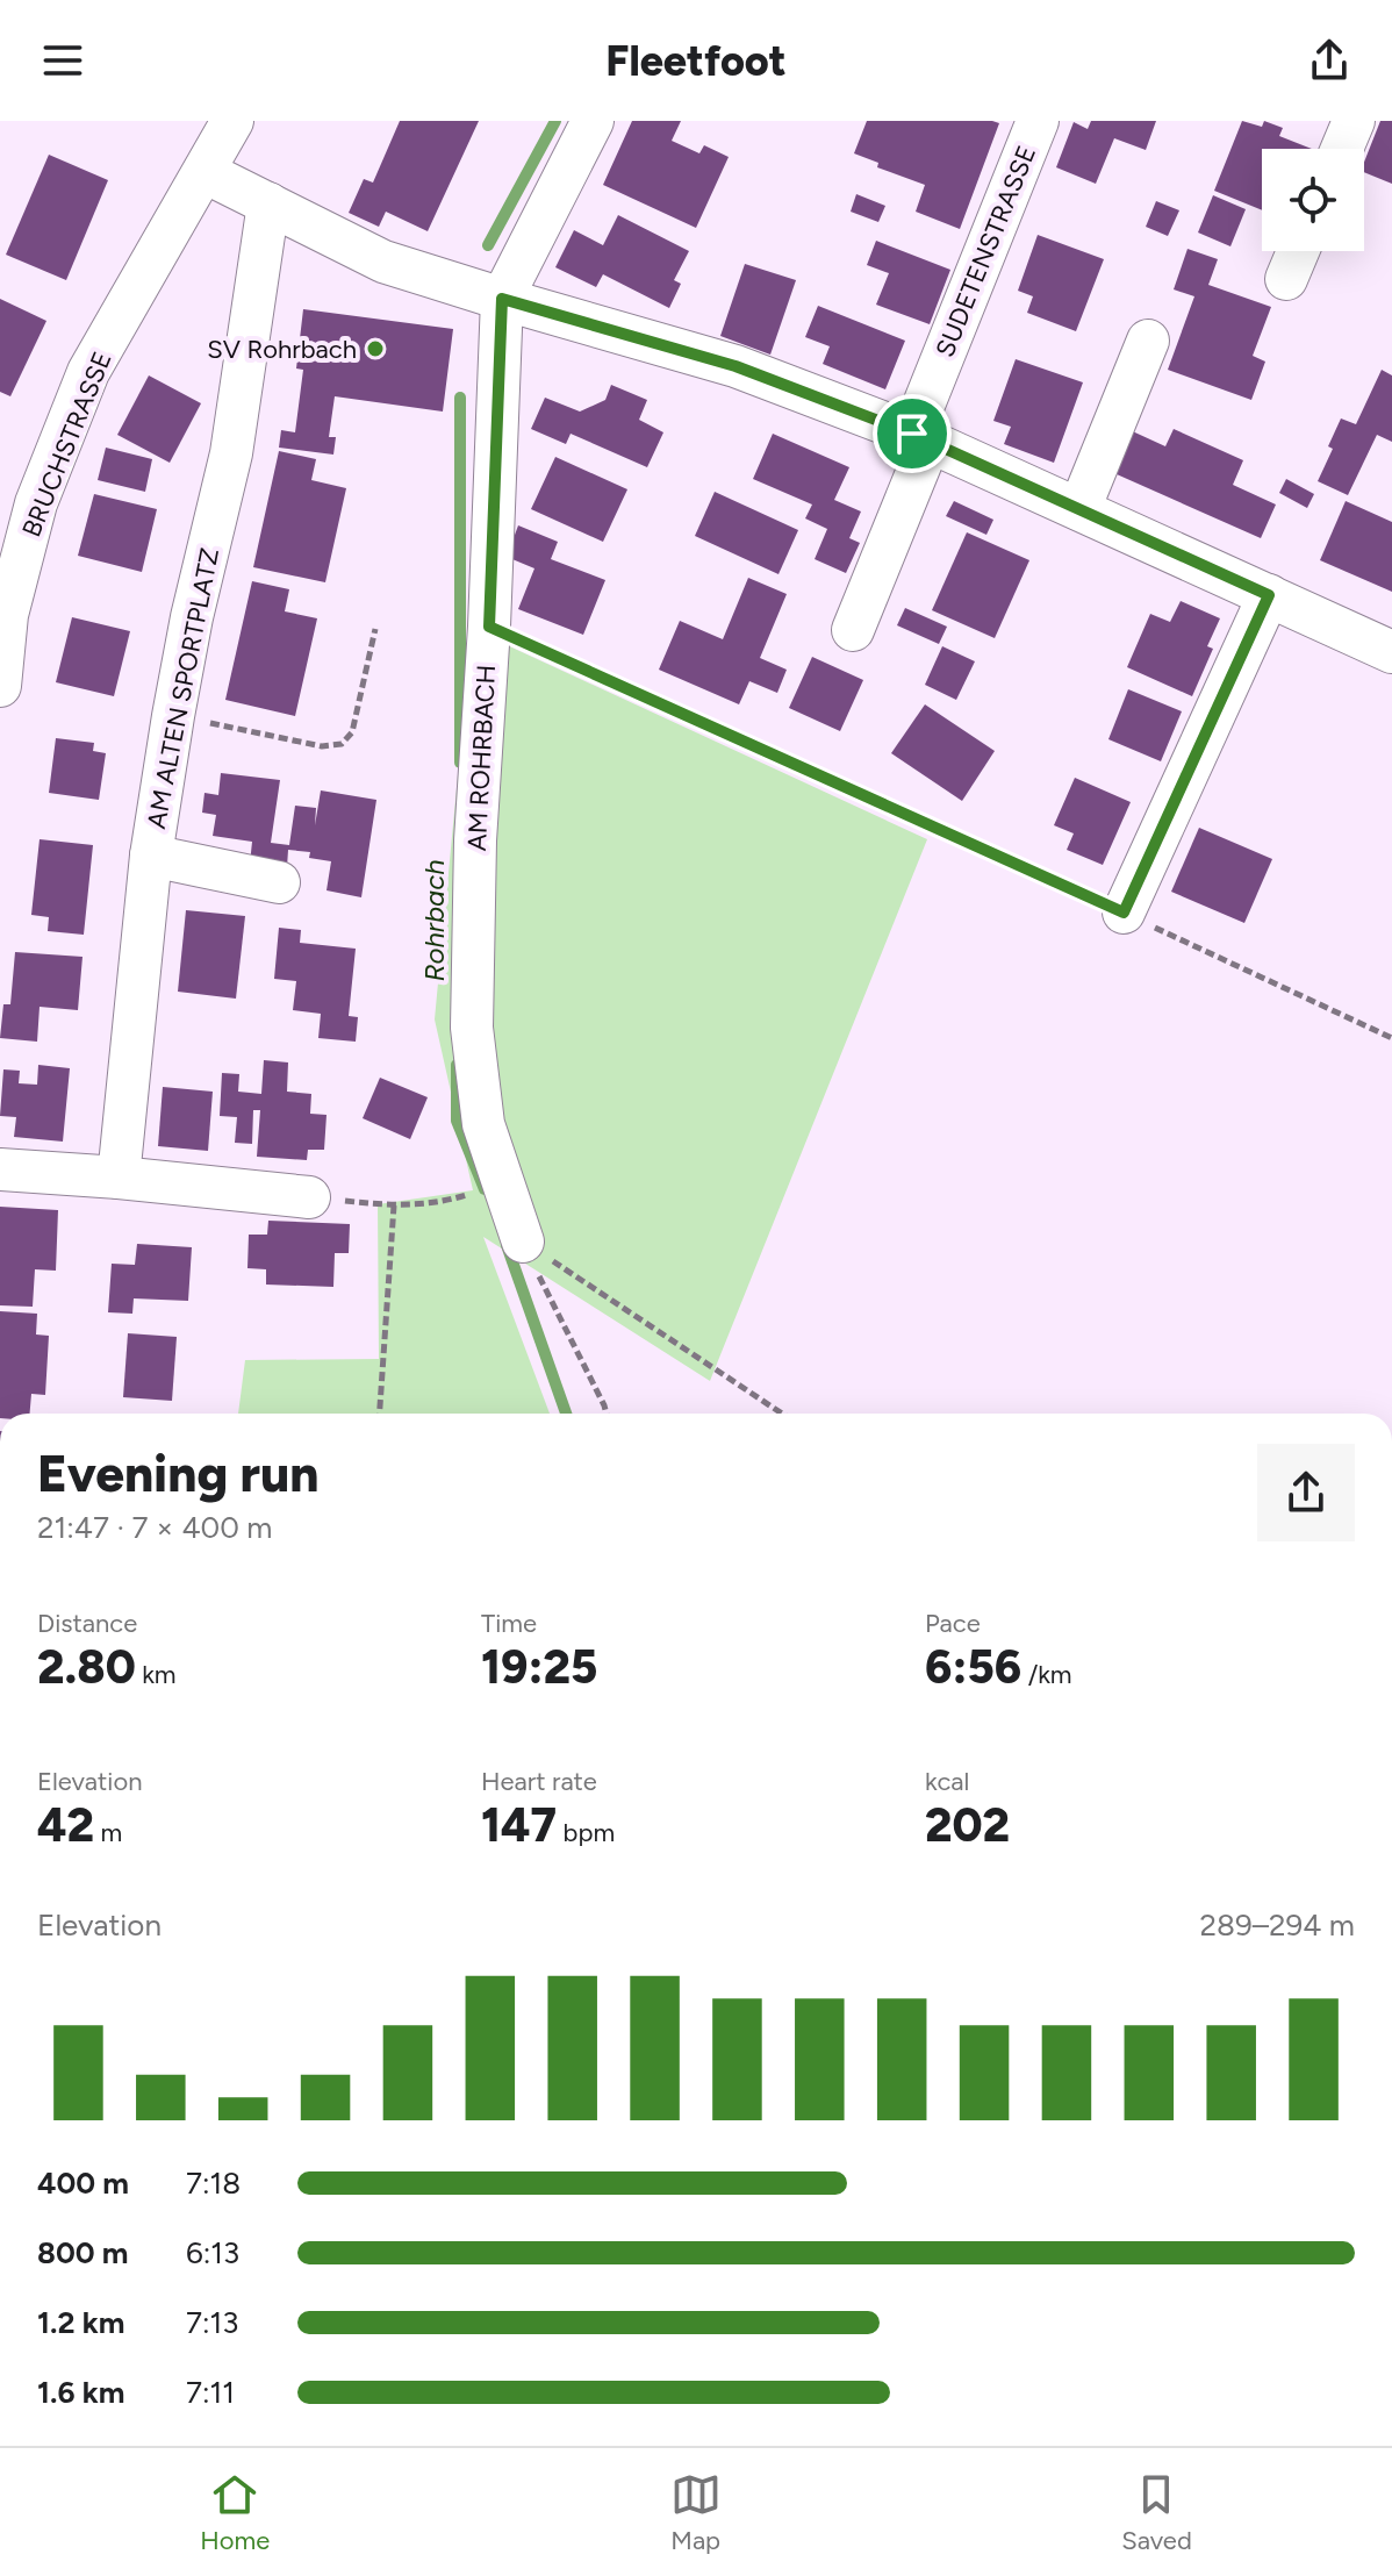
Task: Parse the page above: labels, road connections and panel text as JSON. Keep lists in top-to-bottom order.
{
  "streets": {
    "street": [
      "SUDETENSTRASSE",
      "BRUCHSTRASSE",
      "AM ALTEN SPORTPLATZ",
      "AM ROHRBACH"
    ]
  },
  "water": ["Rohrbach"],
  "places": ["SV Rohrbach"],
  "page": {
    "header": "Fleetfoot",
    "heading": ["Evening run", "21:47 · 7 × 400 m"],
    "stats": [
      ["Distance", "2.80 km"],
      ["Time", "19:25"],
      ["Pace", "6:56 /km"],
      ["Elevation", "42 m"],
      ["Heart rate", "147 bpm"],
      ["kcal", "202"]
    ],
    "chart": ["Elevation", "289–294 m"],
    "list": [
      {
        "name": "400 m",
        "note": "7:18"
      },
      {
        "name": "800 m",
        "note": "6:13"
      },
      {
        "name": "1.2 km",
        "note": "7:13"
      },
      {
        "name": "1.6 km",
        "note": "7:11"
      }
    ],
    "tabs": ["Home", "Map", "Saved"]
  }
}
